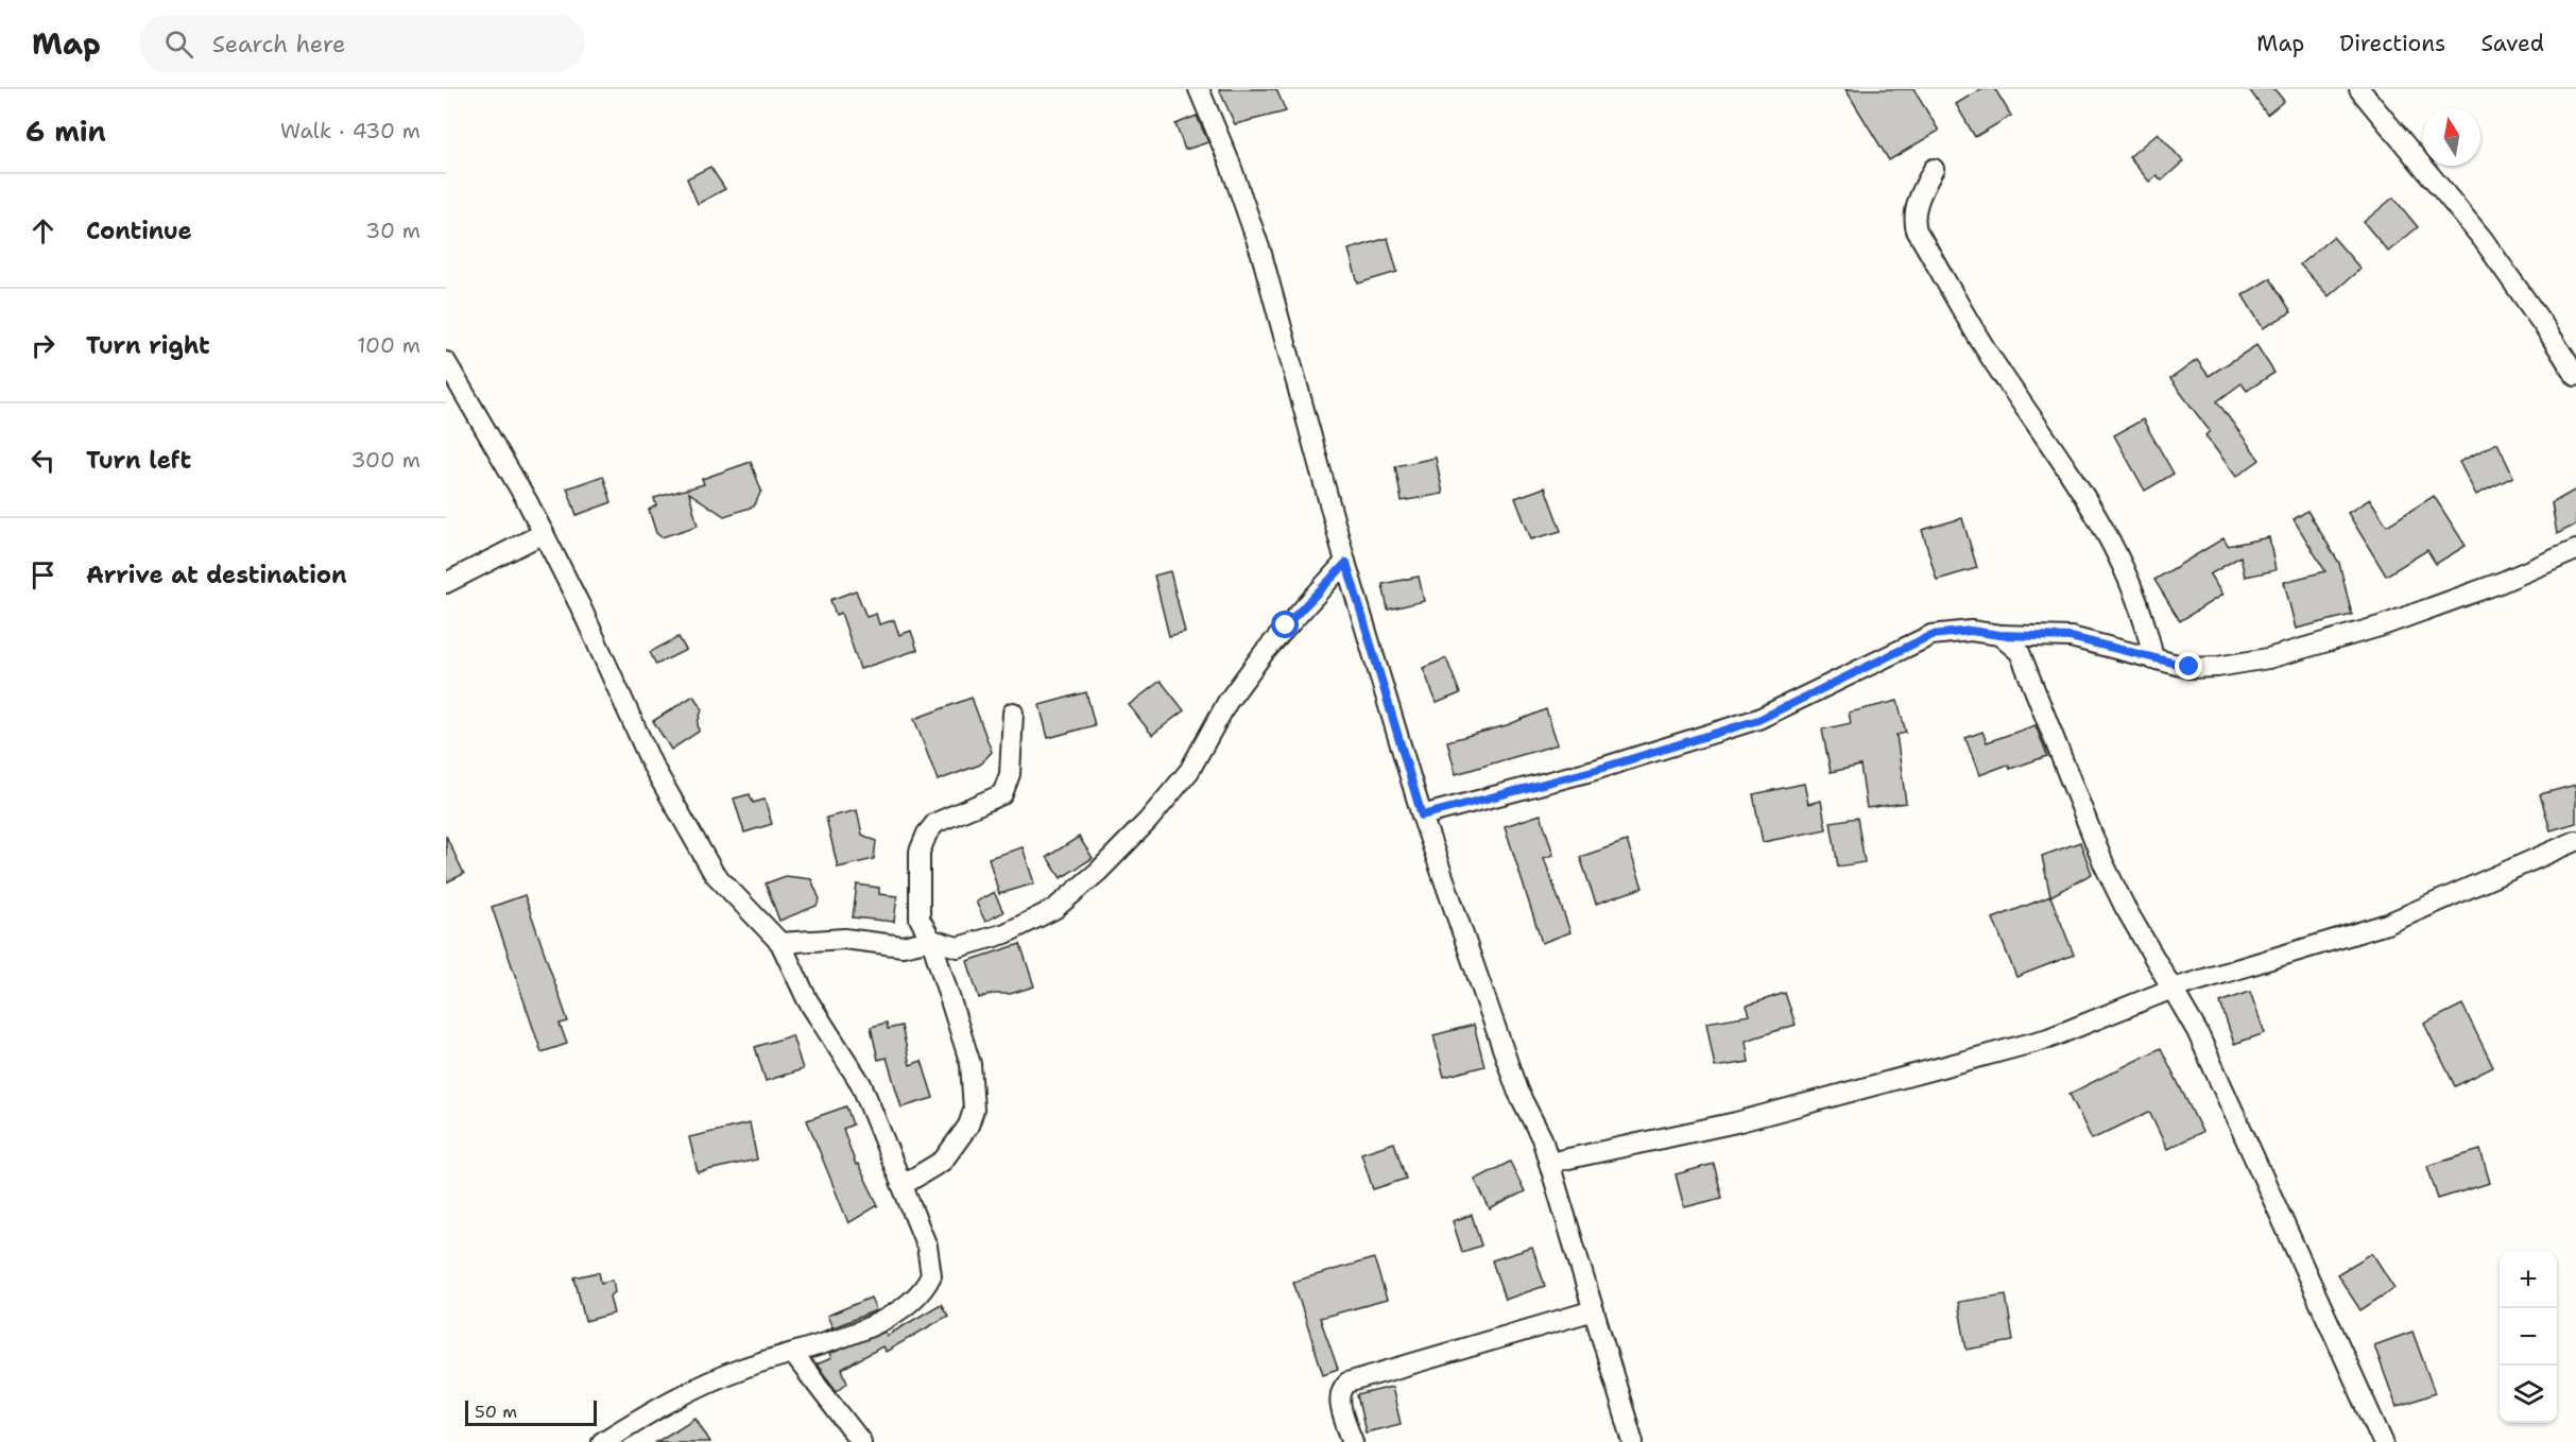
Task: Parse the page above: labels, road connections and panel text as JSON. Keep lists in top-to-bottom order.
{
  "scale_bar": "50 m",
  "north": "top",
  "page": {
    "header": "Map",
    "search": "Search here",
    "nav": ["Map", "Directions", "Saved"],
    "heading": ["6 min", "Walk · 430 m"],
    "list": [
      ["Continue", "30 m"],
      ["Turn right", "100 m"],
      ["Turn left", "300 m"],
      "Arrive at destination"
    ],
    "map_buttons": ["+", "−"],
    "scale": "50 m"
  }
}
